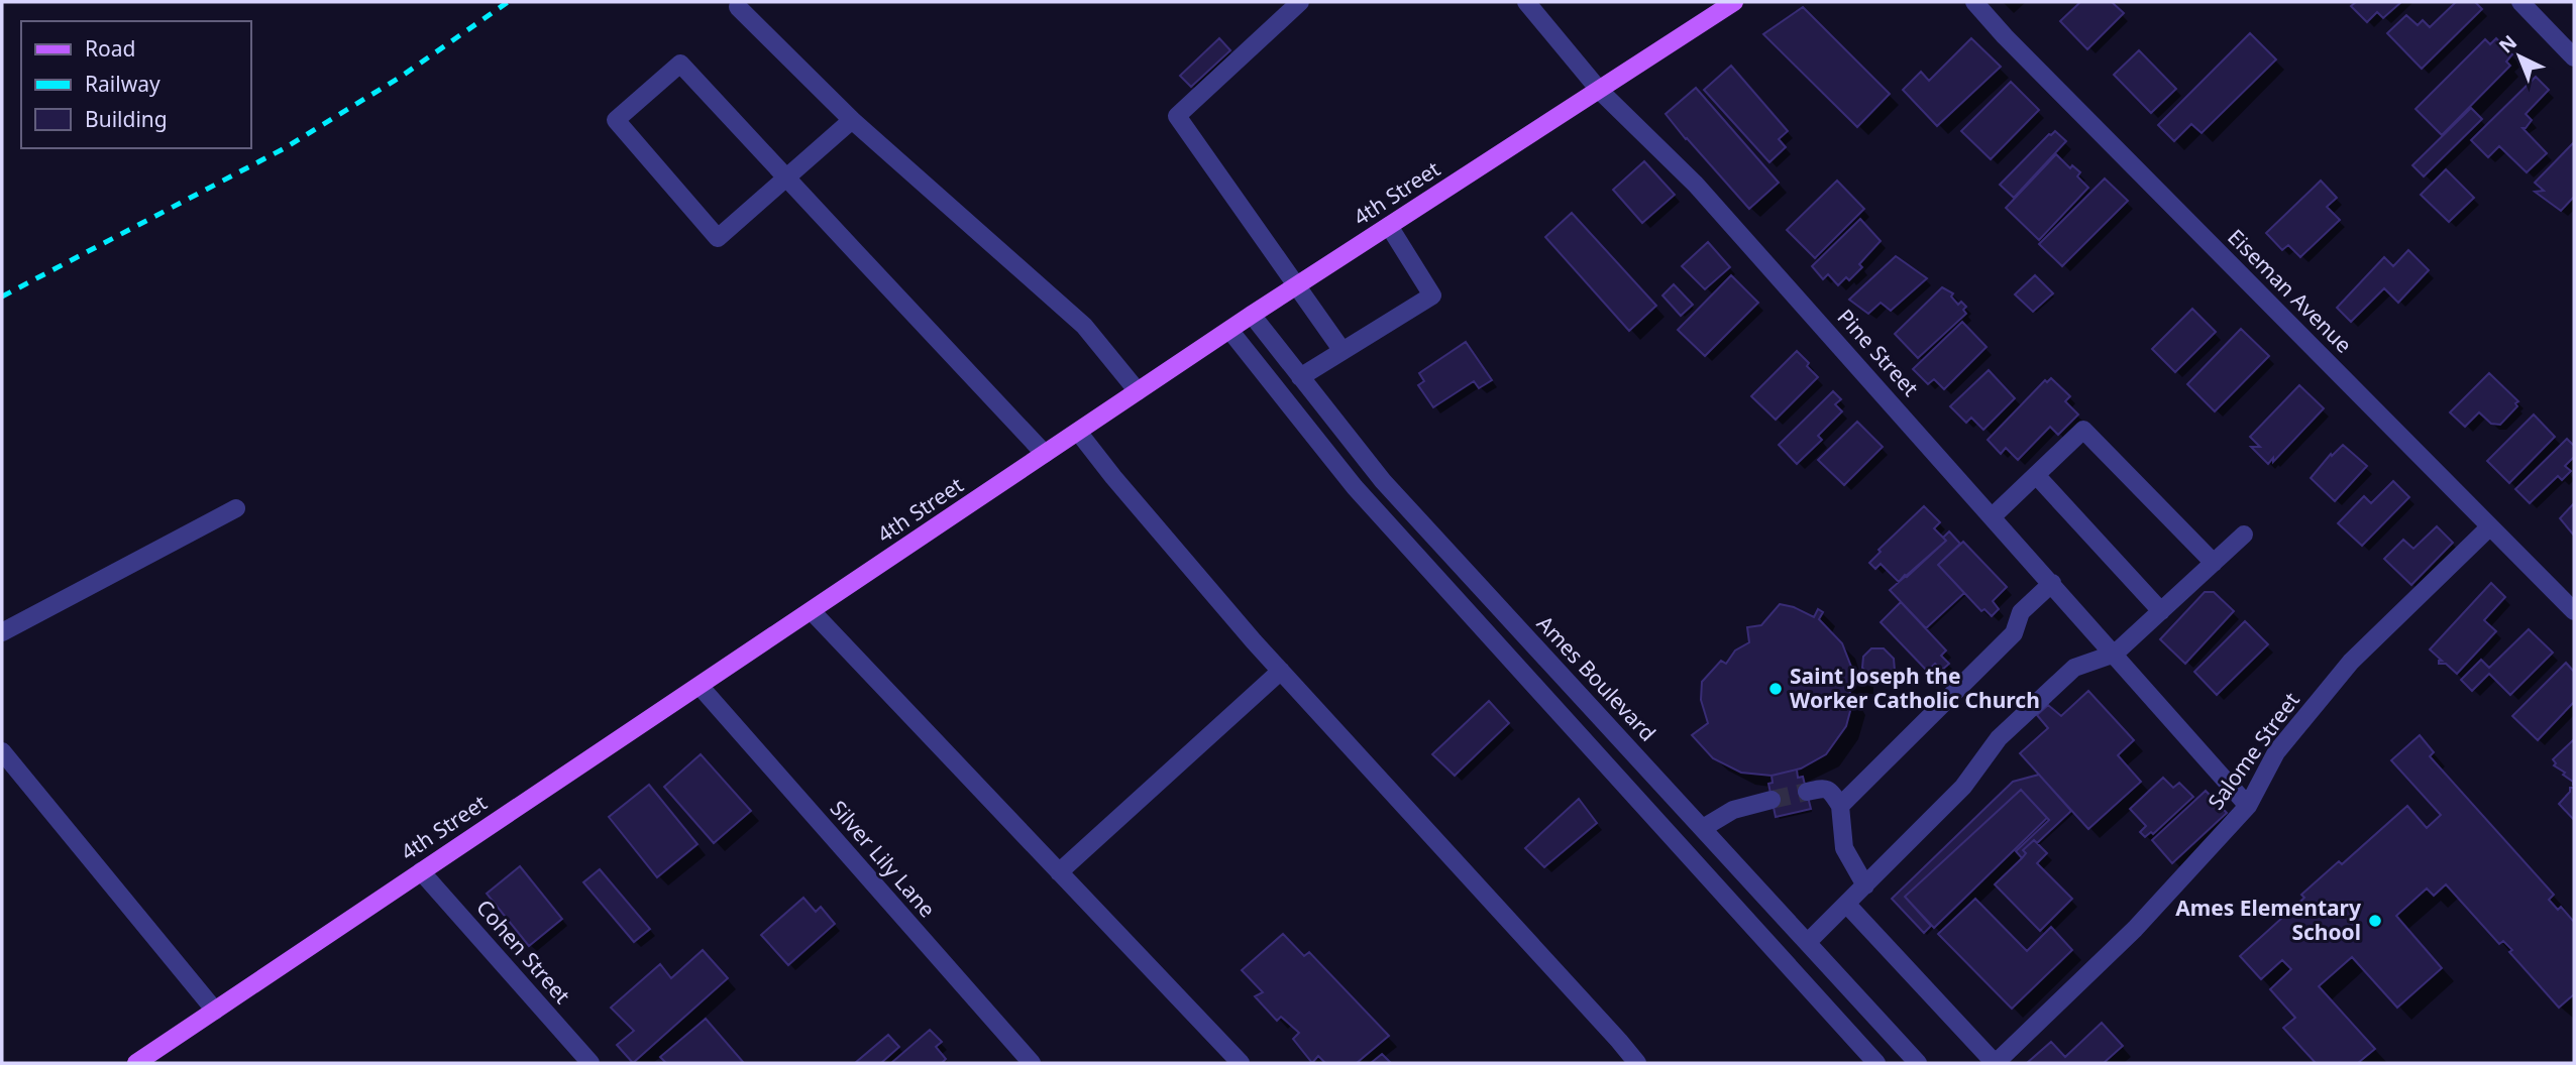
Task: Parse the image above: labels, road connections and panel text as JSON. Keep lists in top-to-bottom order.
{
  "streets": {
    "main road": ["4th Street"],
    "street": [
      "Eiseman Avenue",
      "Pine Street",
      "Ames Boulevard",
      "Salome Street",
      "Silver Lily Lane",
      "Cohen Street"
    ]
  },
  "crossings": [
    ["4th Street", "Pine Street"],
    ["4th Street", "Ames Boulevard"],
    ["4th Street", "Silver Lily Lane"],
    ["4th Street", "Cohen Street"],
    ["Eiseman Avenue", "Salome Street"],
    ["Pine Street", "Salome Street"]
  ],
  "places": ["Saint Joseph the Worker Catholic Church", "Ames Elementary School"],
  "legend": ["Road", "Railway", "Building"],
  "north": "top left"
}
